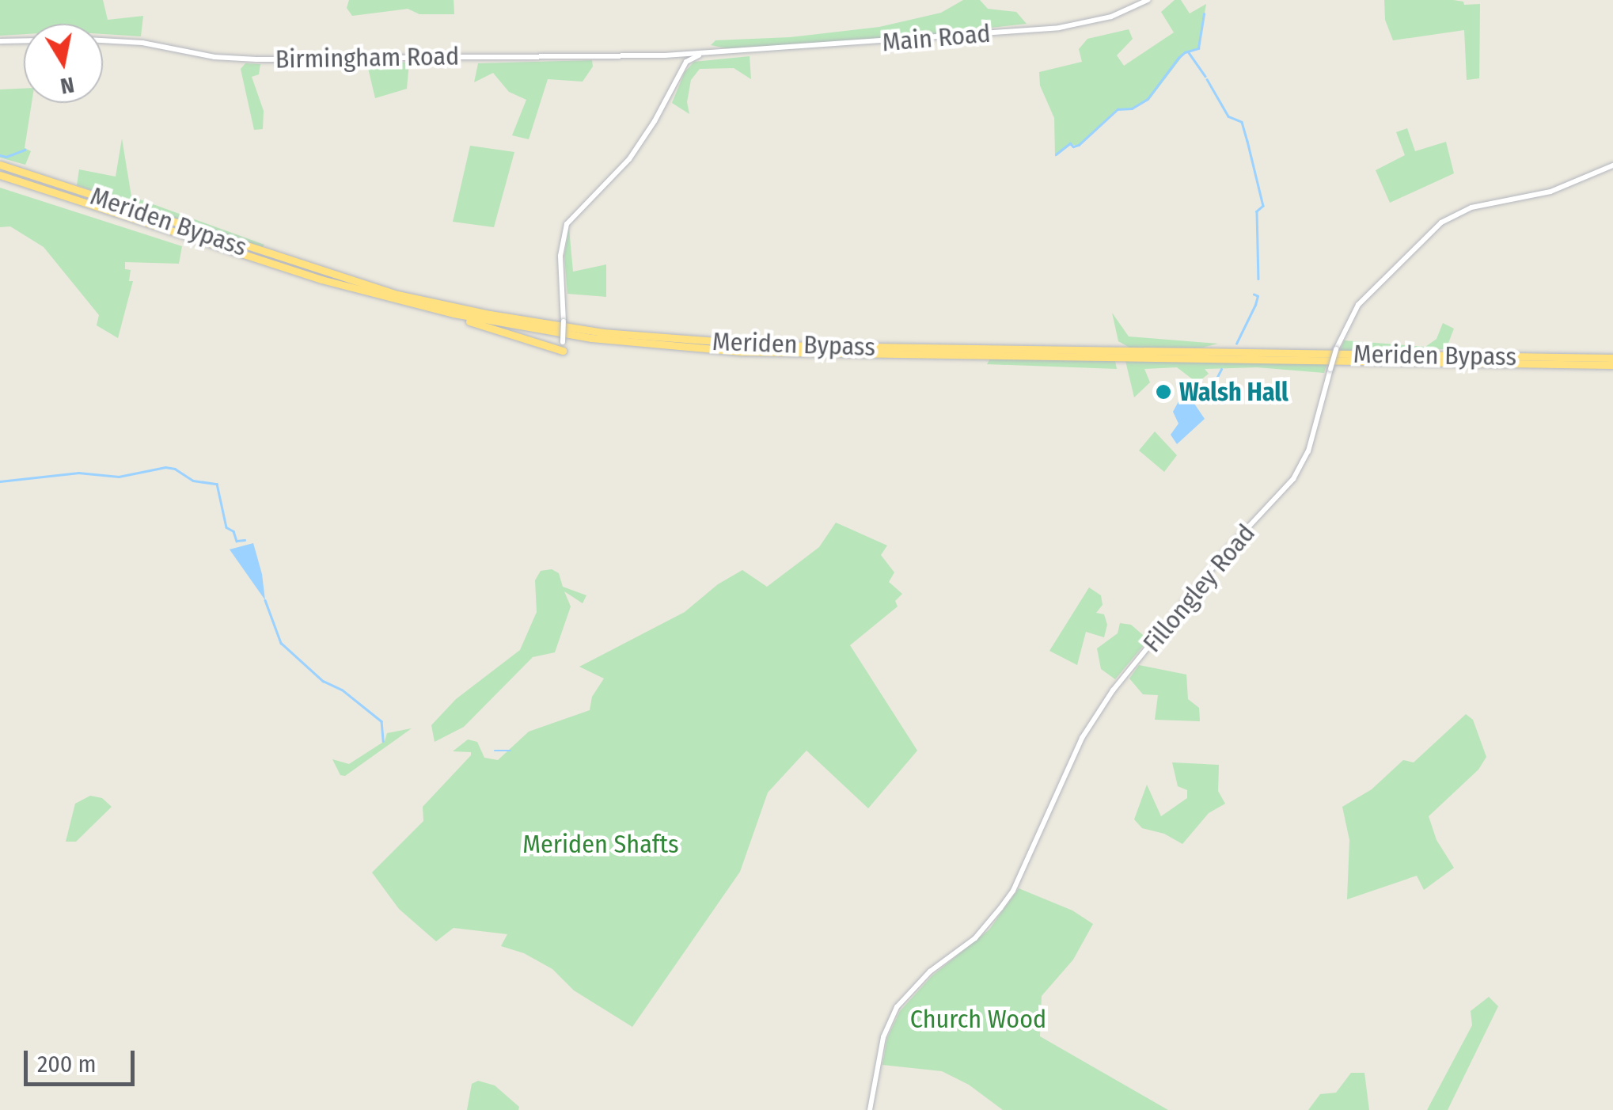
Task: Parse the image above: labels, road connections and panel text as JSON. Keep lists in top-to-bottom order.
{
  "streets": {
    "highway": ["Meriden Bypass"],
    "main road": ["Main Road", "Birmingham Road", "Fillongley Road"]
  },
  "crossings": [
    ["Main Road", "Birmingham Road"]
  ],
  "parks": ["Meriden Shafts", "Church Wood"],
  "places": ["Walsh Hall"],
  "scale_bar": "200 m",
  "north": "bottom"
}
